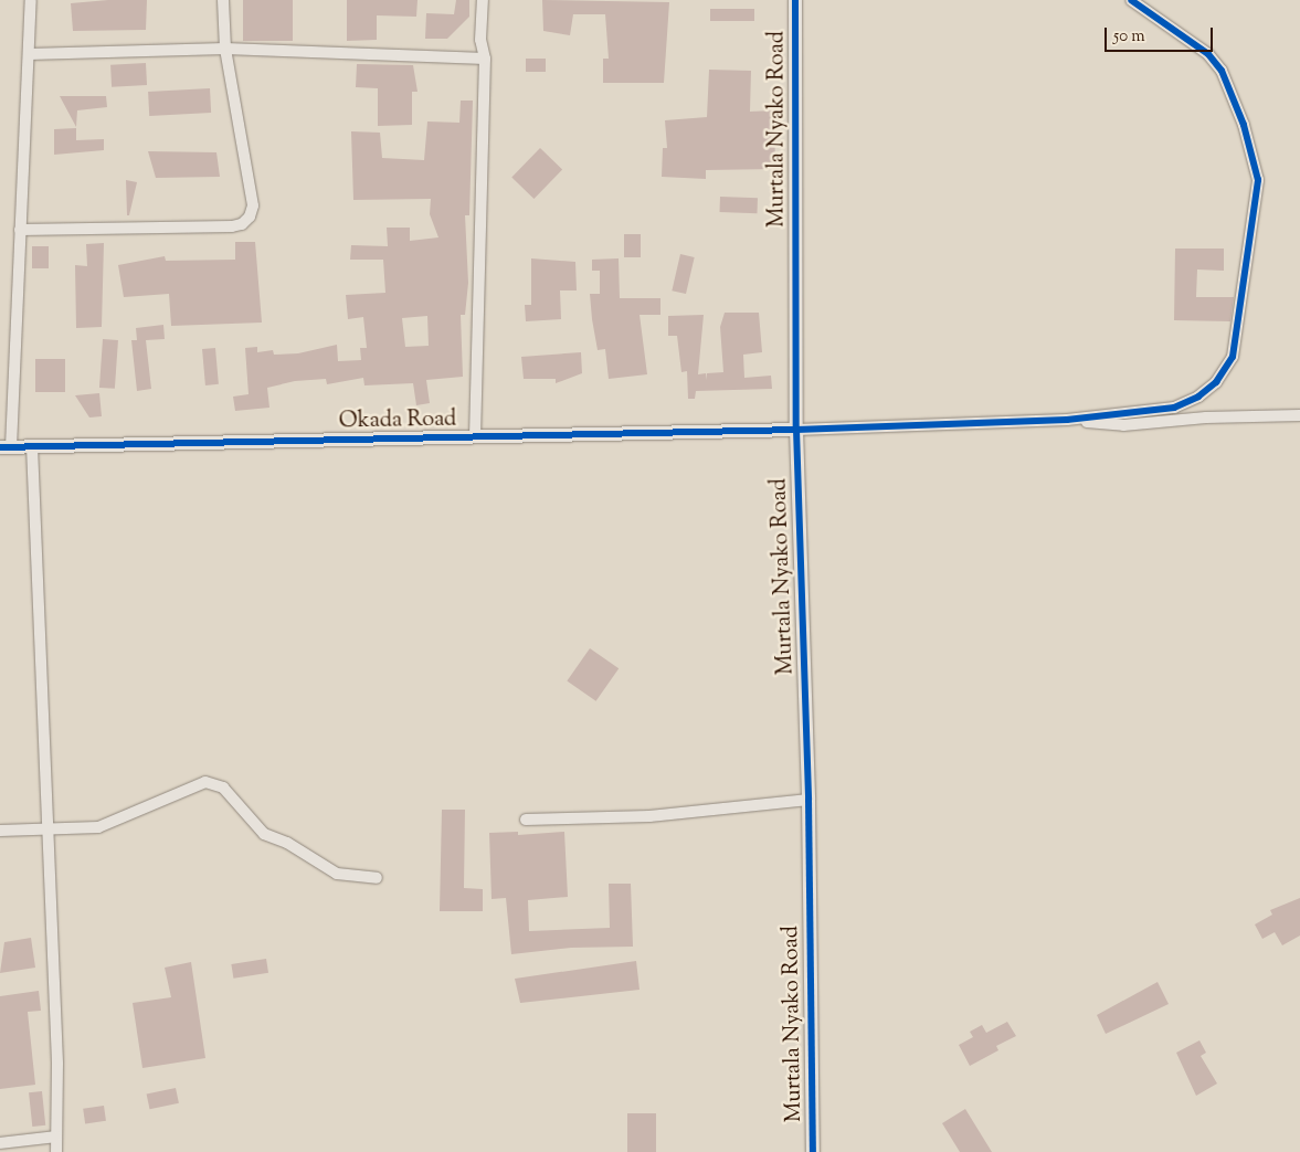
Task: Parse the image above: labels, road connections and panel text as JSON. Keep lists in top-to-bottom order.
{
  "streets": {
    "street": ["Murtala Nyako Road", "Okada Road"]
  },
  "crossings": [
    ["Murtala Nyako Road", "Okada Road"]
  ],
  "scale_bar": "50 m"
}
